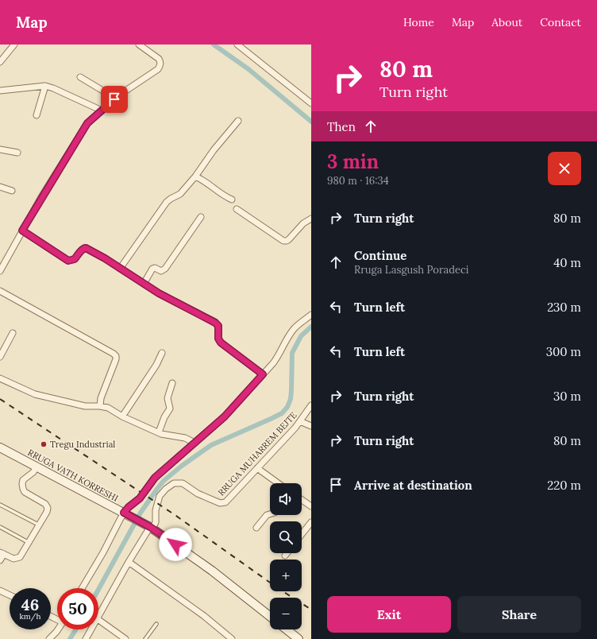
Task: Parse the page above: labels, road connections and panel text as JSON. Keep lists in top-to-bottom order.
{
  "streets": {
    "main road": ["RRUGA VATH KORRESHI"],
    "street": ["RRUGA MUHARREM BEJTE"]
  },
  "crossings": [
    ["RRUGA MUHARREM BEJTE", "RRUGA VATH KORRESHI"]
  ],
  "places": ["Tregu Industrial"],
  "page": {
    "header": "Map",
    "nav": [
      "Home",
      "Map",
      "About",
      "Contact"
    ],
    "turn": ["80 m", "Turn right"],
    "then": "Then",
    "heading": ["3 min", "980 m · 16:34"],
    "list": [
      {
        "name": "Turn right",
        "value": "80 m"
      },
      {
        "name": "Continue",
        "note": "Rruga Lasgush Poradeci",
        "value": "40 m"
      },
      {
        "name": "Turn left",
        "value": "230 m"
      },
      {
        "name": "Turn left",
        "value": "300 m"
      },
      {
        "name": "Turn right",
        "value": "30 m"
      },
      {
        "name": "Turn right",
        "value": "80 m"
      },
      {
        "name": "Arrive at destination",
        "value": "220 m"
      }
    ],
    "map_buttons": ["+", "−"],
    "speed": "46 km/h",
    "limit": "50",
    "buttons": ["Exit", "Share"]
  }
}
